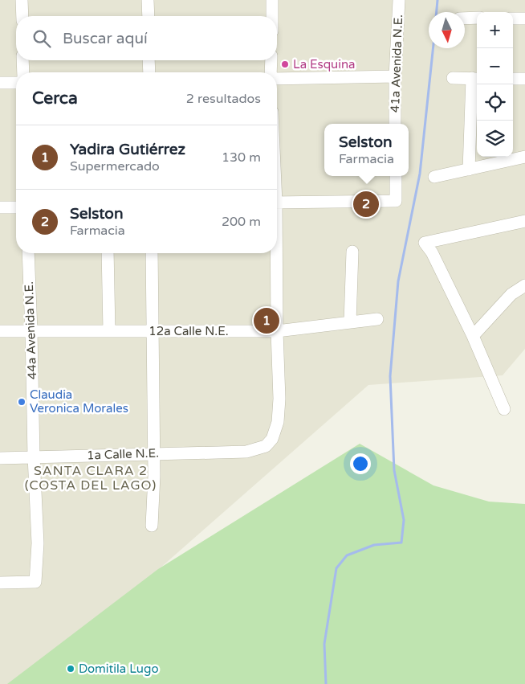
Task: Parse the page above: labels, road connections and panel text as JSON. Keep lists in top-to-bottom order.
{
  "streets": {
    "street": [
      "41a Avenida N.E.",
      "44a Avenida N.E.",
      "12a Calle N.E.",
      "1a Calle N.E."
    ]
  },
  "crossings": [
    ["44a Avenida N.E.", "12a Calle N.E."],
    ["44a Avenida N.E.", "1a Calle N.E."],
    ["12a Calle N.E.", "1a Calle N.E."]
  ],
  "districts": ["SANTA CLARA 2 (COSTA DEL LAGO)"],
  "places": ["La Esquina", "Claudia Veronica Morales", "Domitila Lugo"],
  "north": "bottom",
  "page": {
    "map_buttons": ["+", "−"],
    "search": "Buscar aquí",
    "heading": ["Cerca", "2 resultados"],
    "popup": ["Selston", "Farmacia"],
    "list": [
      {
        "mark": "1",
        "name": "Yadira Gutiérrez",
        "note": "Supermercado",
        "value": "130 m"
      },
      {
        "mark": "2",
        "name": "Selston",
        "note": "Farmacia",
        "value": "200 m"
      }
    ],
    "pins": ["2", "1"]
  }
}
